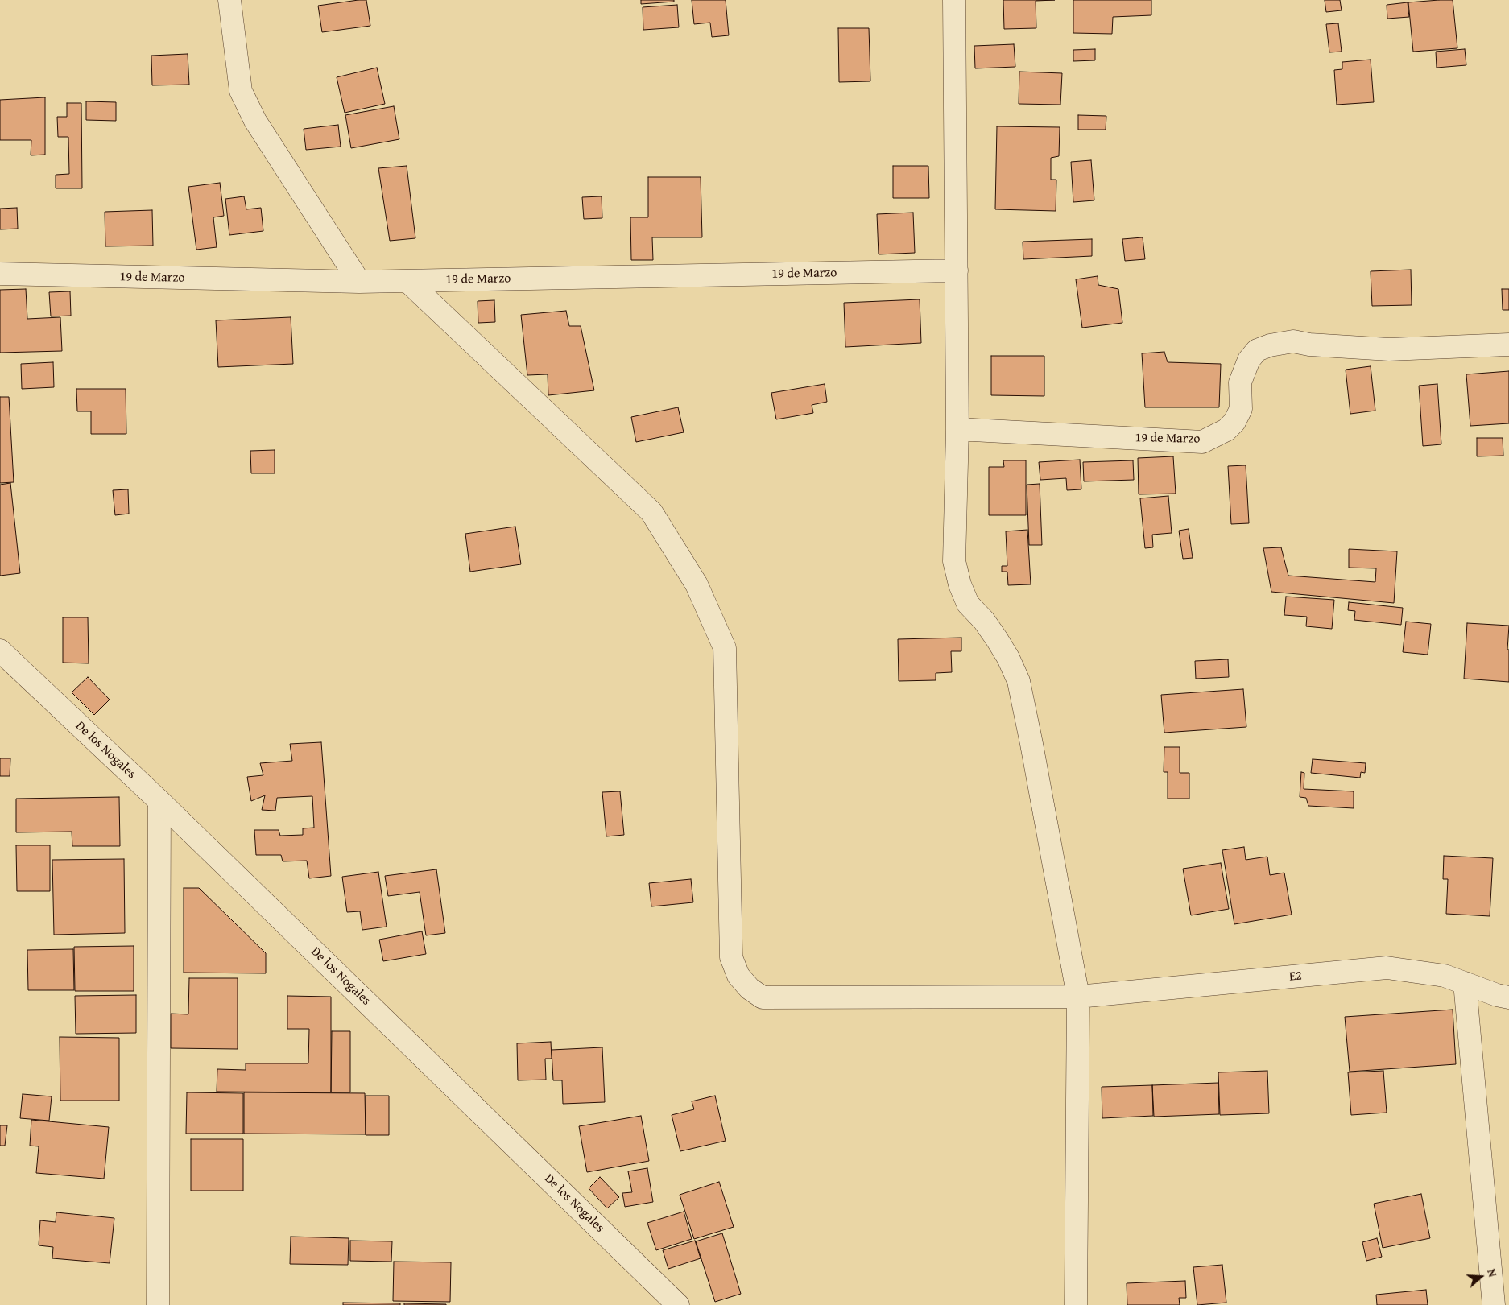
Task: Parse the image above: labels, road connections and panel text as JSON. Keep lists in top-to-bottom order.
{
  "streets": {
    "street": ["19 de Marzo", "De los Nogales", "E2"]
  },
  "crossings": [
    ["19 de Marzo", "E2"]
  ],
  "north": "right"
}
